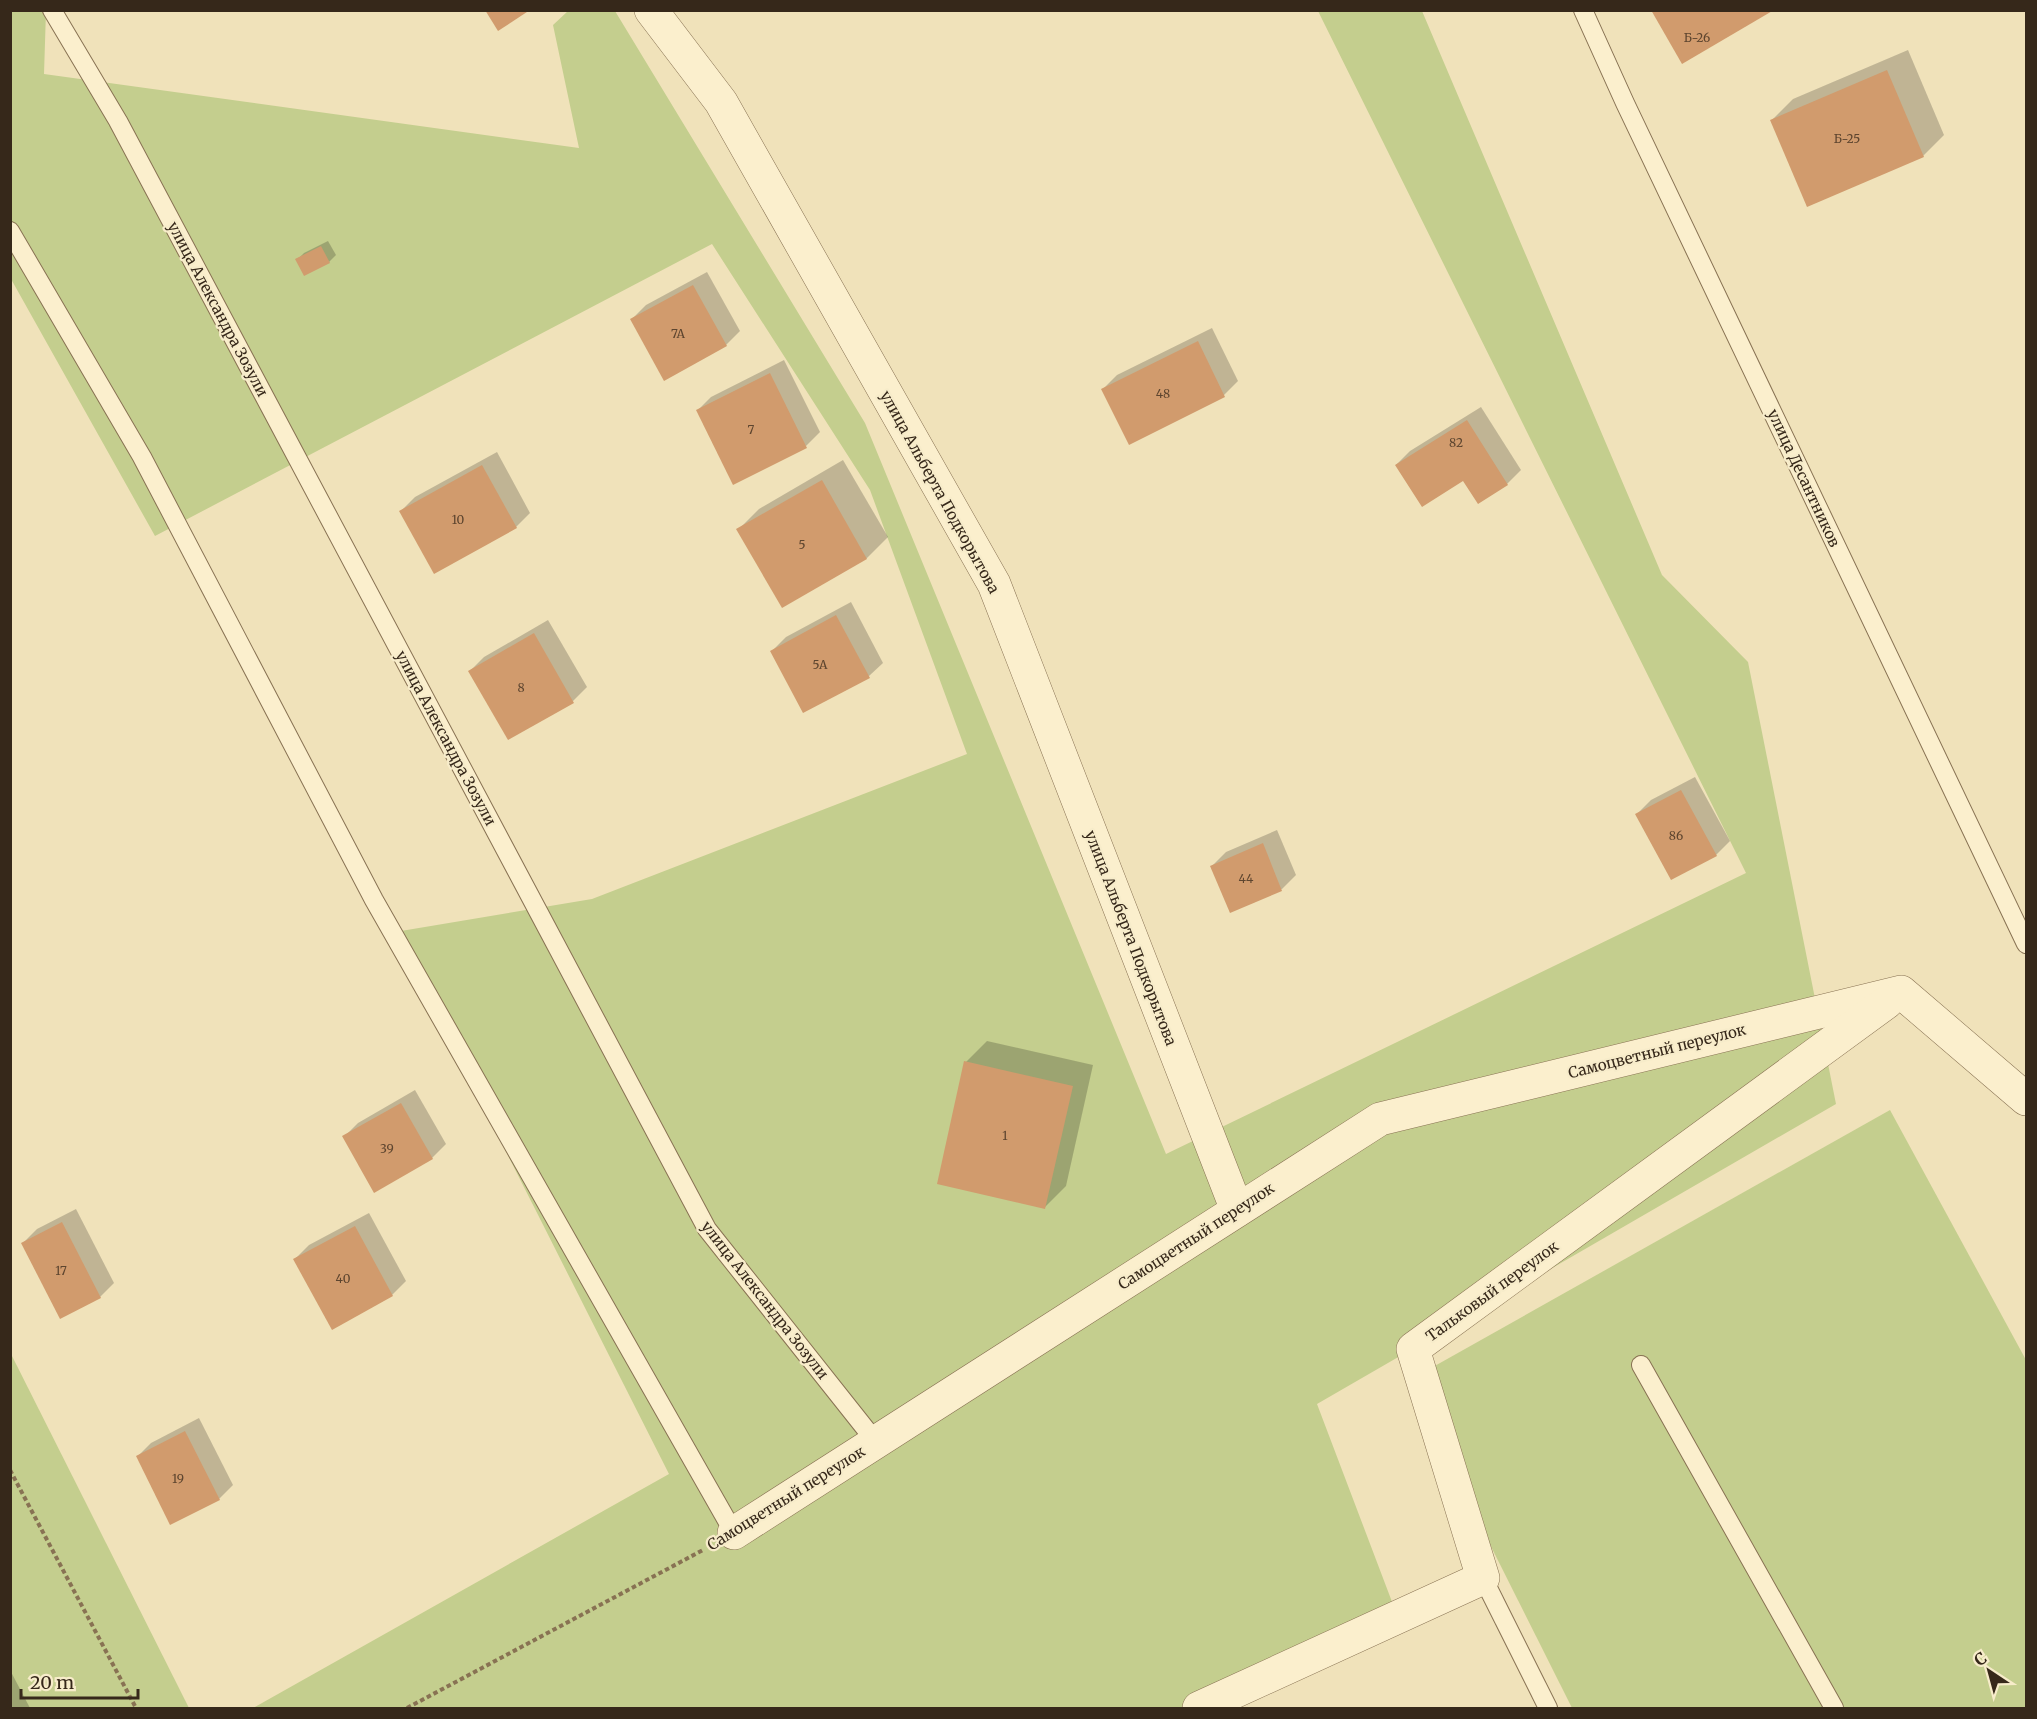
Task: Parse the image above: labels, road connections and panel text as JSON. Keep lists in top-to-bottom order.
{
  "streets": {
    "street": ["улица Альберта Подкорытова", "Самоцветный переулок", "Тальковый переулок"],
    "lane": ["улица Александра Зозули", "улица Десантников"]
  },
  "crossings": [
    ["улица Александра Зозули", "Самоцветный переулок"],
    ["улица Альберта Подкорытова", "Самоцветный переулок"],
    ["Самоцветный переулок", "Тальковый переулок"]
  ],
  "house_numbers": [
    "Б-26",
    "Б-25",
    "7А",
    "48",
    "7",
    "82",
    "10",
    "5",
    "5А",
    "8",
    "86",
    "44",
    "1",
    "39",
    "17",
    "40",
    "19"
  ],
  "scale_bar": "20 m",
  "north": "top left"
}
